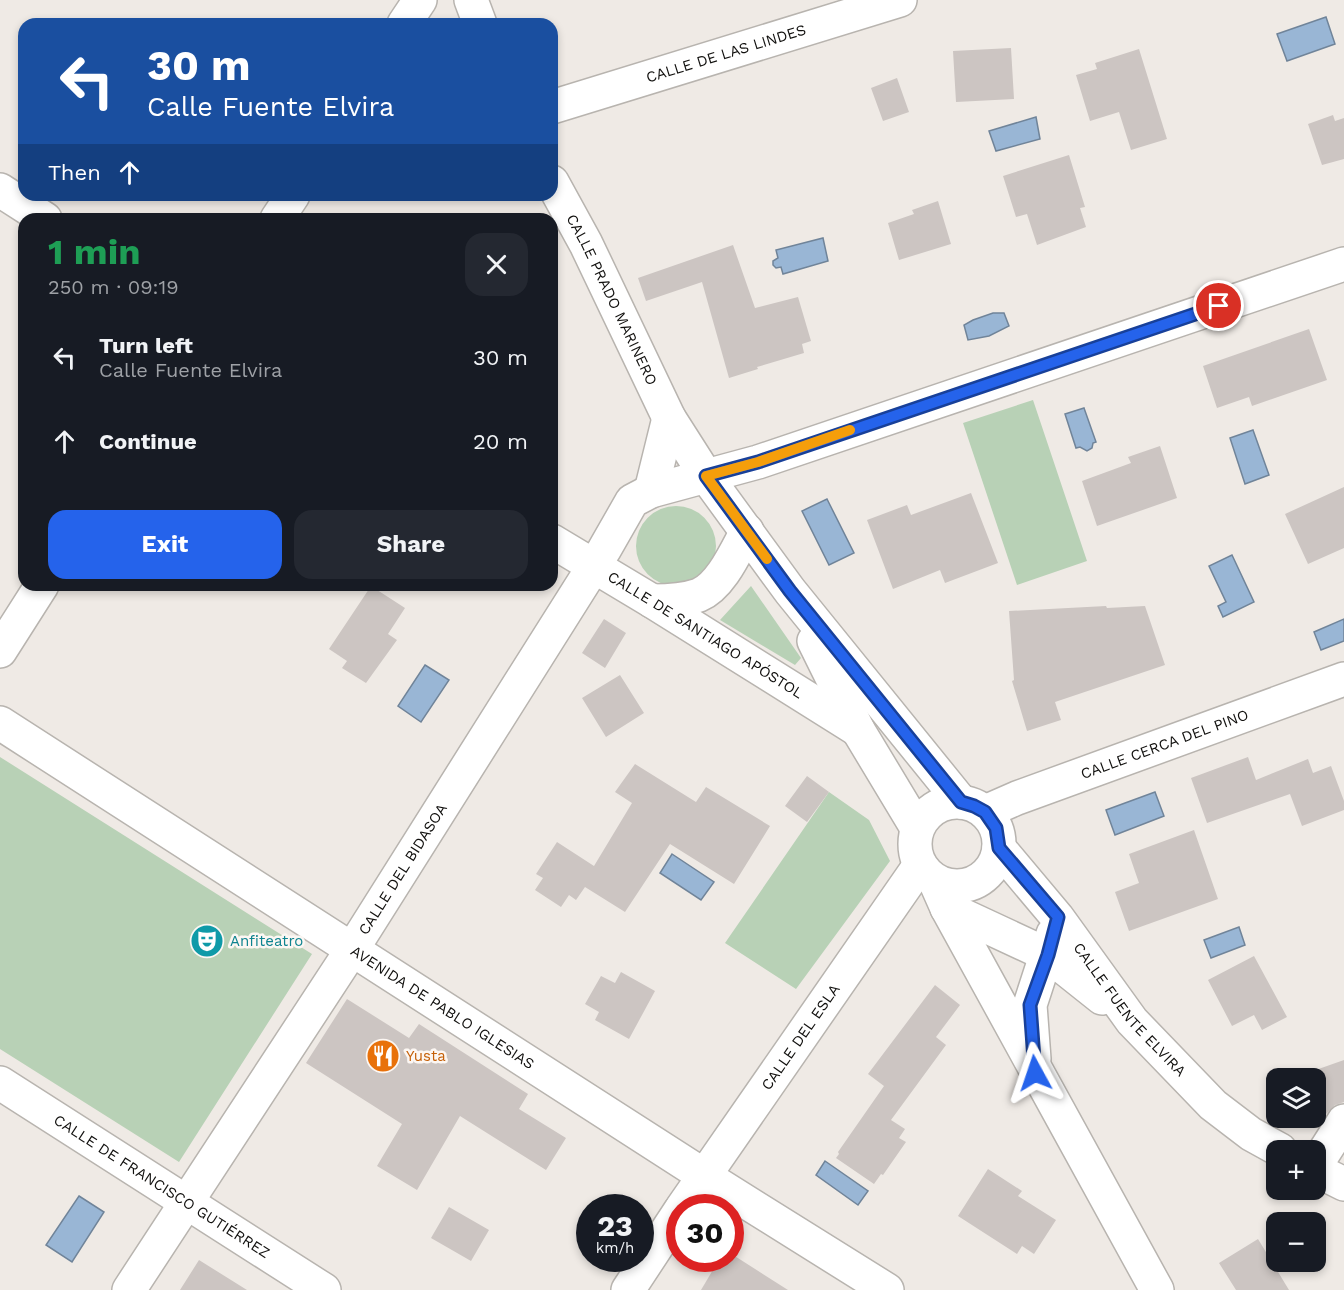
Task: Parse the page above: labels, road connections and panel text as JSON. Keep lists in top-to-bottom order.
{
  "streets": {
    "street": [
      "CALLE DE LAS LINDES",
      "CALLE PRADO MARINERO",
      "CALLE DE SANTIAGO APÓSTOL",
      "CALLE CERCA DEL PINO",
      "CALLE DEL BIDASOA",
      "AVENIDA DE PABLO IGLESIAS",
      "CALLE FUENTE ELVIRA",
      "CALLE DEL ESLA",
      "CALLE DE FRANCISCO GUTIÉRREZ"
    ]
  },
  "crossings": [
    ["CALLE PRADO MARINERO", "CALLE DE SANTIAGO APÓSTOL"],
    ["CALLE PRADO MARINERO", "CALLE CERCA DEL PINO"],
    ["CALLE PRADO MARINERO", "CALLE DEL BIDASOA"],
    ["CALLE PRADO MARINERO", "CALLE FUENTE ELVIRA"],
    ["CALLE PRADO MARINERO", "CALLE DEL ESLA"],
    ["CALLE DE SANTIAGO APÓSTOL", "CALLE DEL BIDASOA"],
    ["CALLE CERCA DEL PINO", "CALLE FUENTE ELVIRA"],
    ["CALLE CERCA DEL PINO", "CALLE DEL ESLA"],
    ["CALLE DEL BIDASOA", "AVENIDA DE PABLO IGLESIAS"],
    ["CALLE DEL BIDASOA", "CALLE DE FRANCISCO GUTIÉRREZ"],
    ["AVENIDA DE PABLO IGLESIAS", "CALLE DEL ESLA"],
    ["CALLE FUENTE ELVIRA", "CALLE DEL ESLA"]
  ],
  "places": {
    "theatre": ["Anfiteatro"],
    "restaurant": ["Yusta"]
  },
  "page": {
    "turn": ["30 m", "Calle Fuente Elvira"],
    "then": "Then",
    "heading": ["1 min", "250 m · 09:19"],
    "list": [
      {
        "name": "Turn left",
        "note": "Calle Fuente Elvira",
        "value": "30 m"
      },
      {
        "name": "Continue",
        "value": "20 m"
      }
    ],
    "buttons": ["Exit", "Share"],
    "map_buttons": ["+", "−"],
    "speed": "23 km/h",
    "limit": "30"
  }
}
